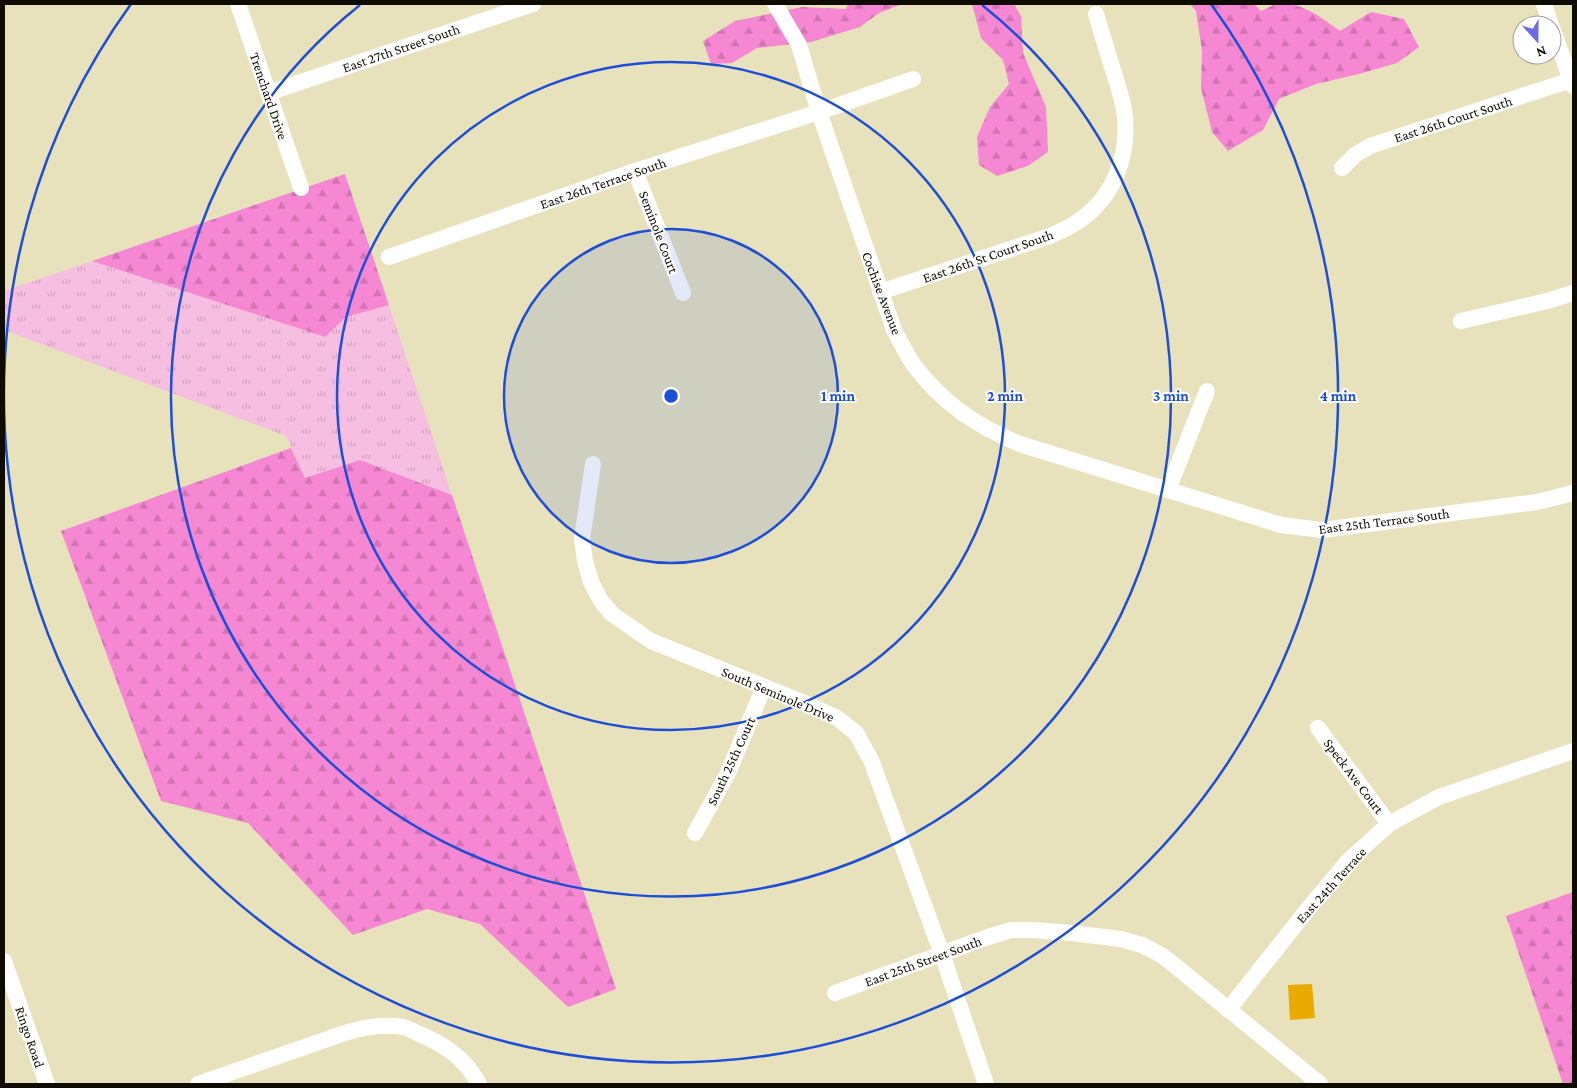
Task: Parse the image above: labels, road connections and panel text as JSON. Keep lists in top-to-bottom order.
{
  "streets": {
    "street": [
      "East 27th Street South",
      "Trenchard Drive",
      "East 26th Court South",
      "East 26th Terrace South",
      "Seminole Court",
      "East 26th St Court South",
      "Cochise Avenue",
      "East 25th Terrace South",
      "South Seminole Drive",
      "South 25th Court",
      "Speck Ave Court",
      "East 24th Terrace",
      "East 25th Street South",
      "Ringo Road"
    ]
  },
  "crossings": [
    ["East 27th Street South", "Trenchard Drive"],
    ["East 26th Terrace South", "Seminole Court"],
    ["East 26th Terrace South", "Cochise Avenue"],
    ["East 26th St Court South", "Cochise Avenue"],
    ["Cochise Avenue", "East 25th Terrace South"],
    ["South Seminole Drive", "South 25th Court"],
    ["South Seminole Drive", "East 25th Street South"],
    ["Speck Ave Court", "East 24th Terrace"],
    ["East 24th Terrace", "East 25th Street South"]
  ],
  "north": "bottom",
  "rings": [
    "1 min",
    "2 min",
    "3 min",
    "4 min"
  ]
}
